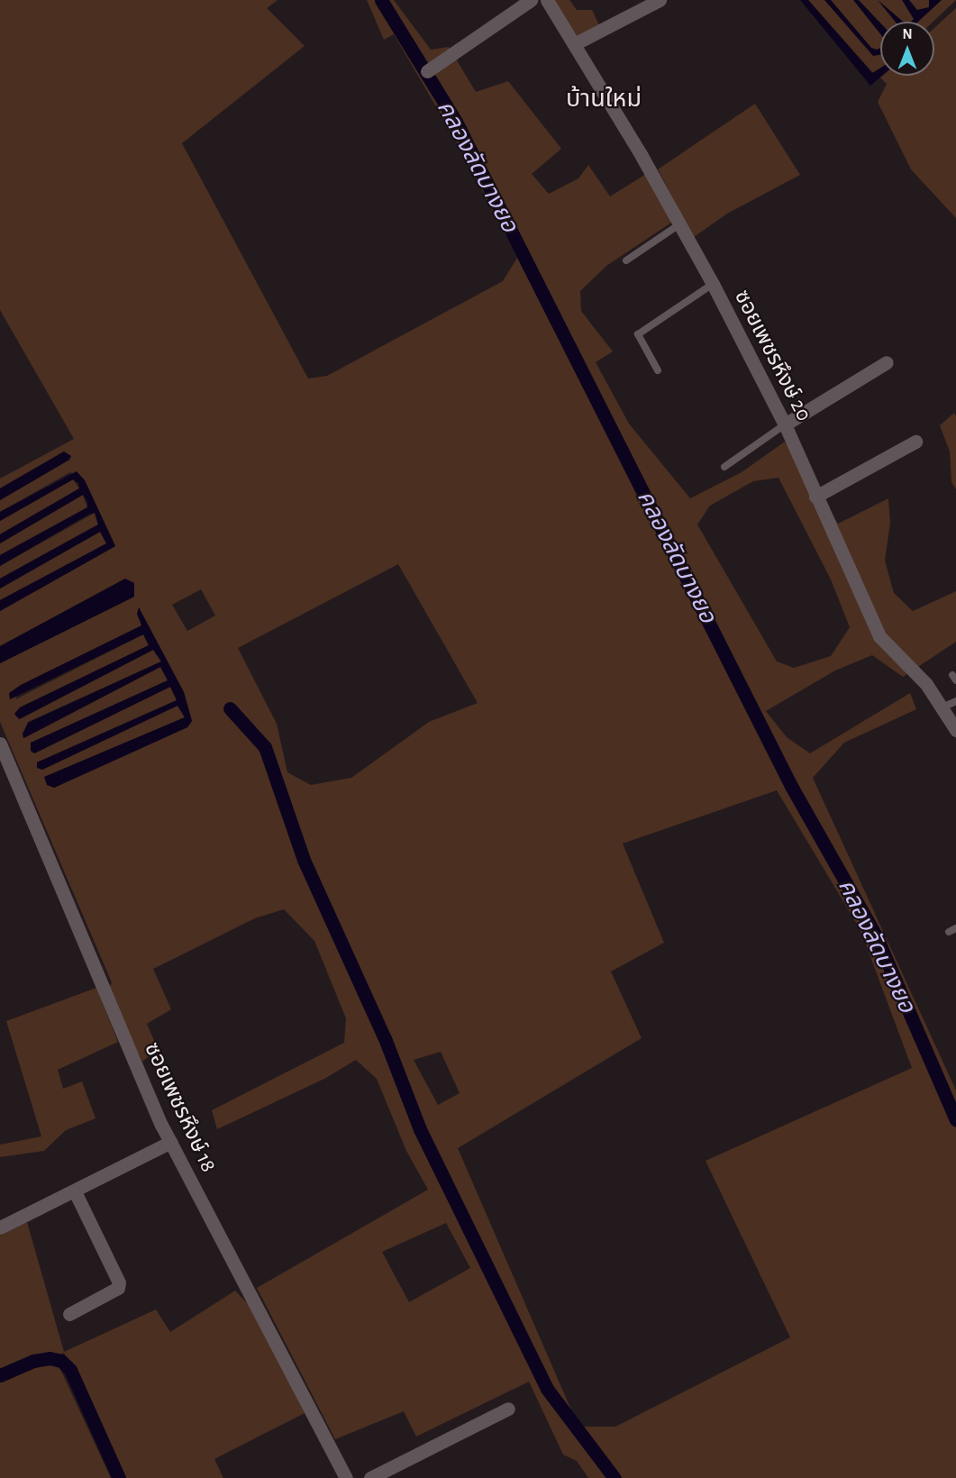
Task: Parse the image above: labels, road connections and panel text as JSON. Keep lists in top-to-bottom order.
{
  "streets": {
    "street": ["ซอยเพชรหึงษ์ 20", "ซอยเพชรหึงษ์ 18"]
  },
  "districts": ["บ้านใหม่"],
  "water": ["คลองลัดบางยอ"],
  "north": "top"
}
